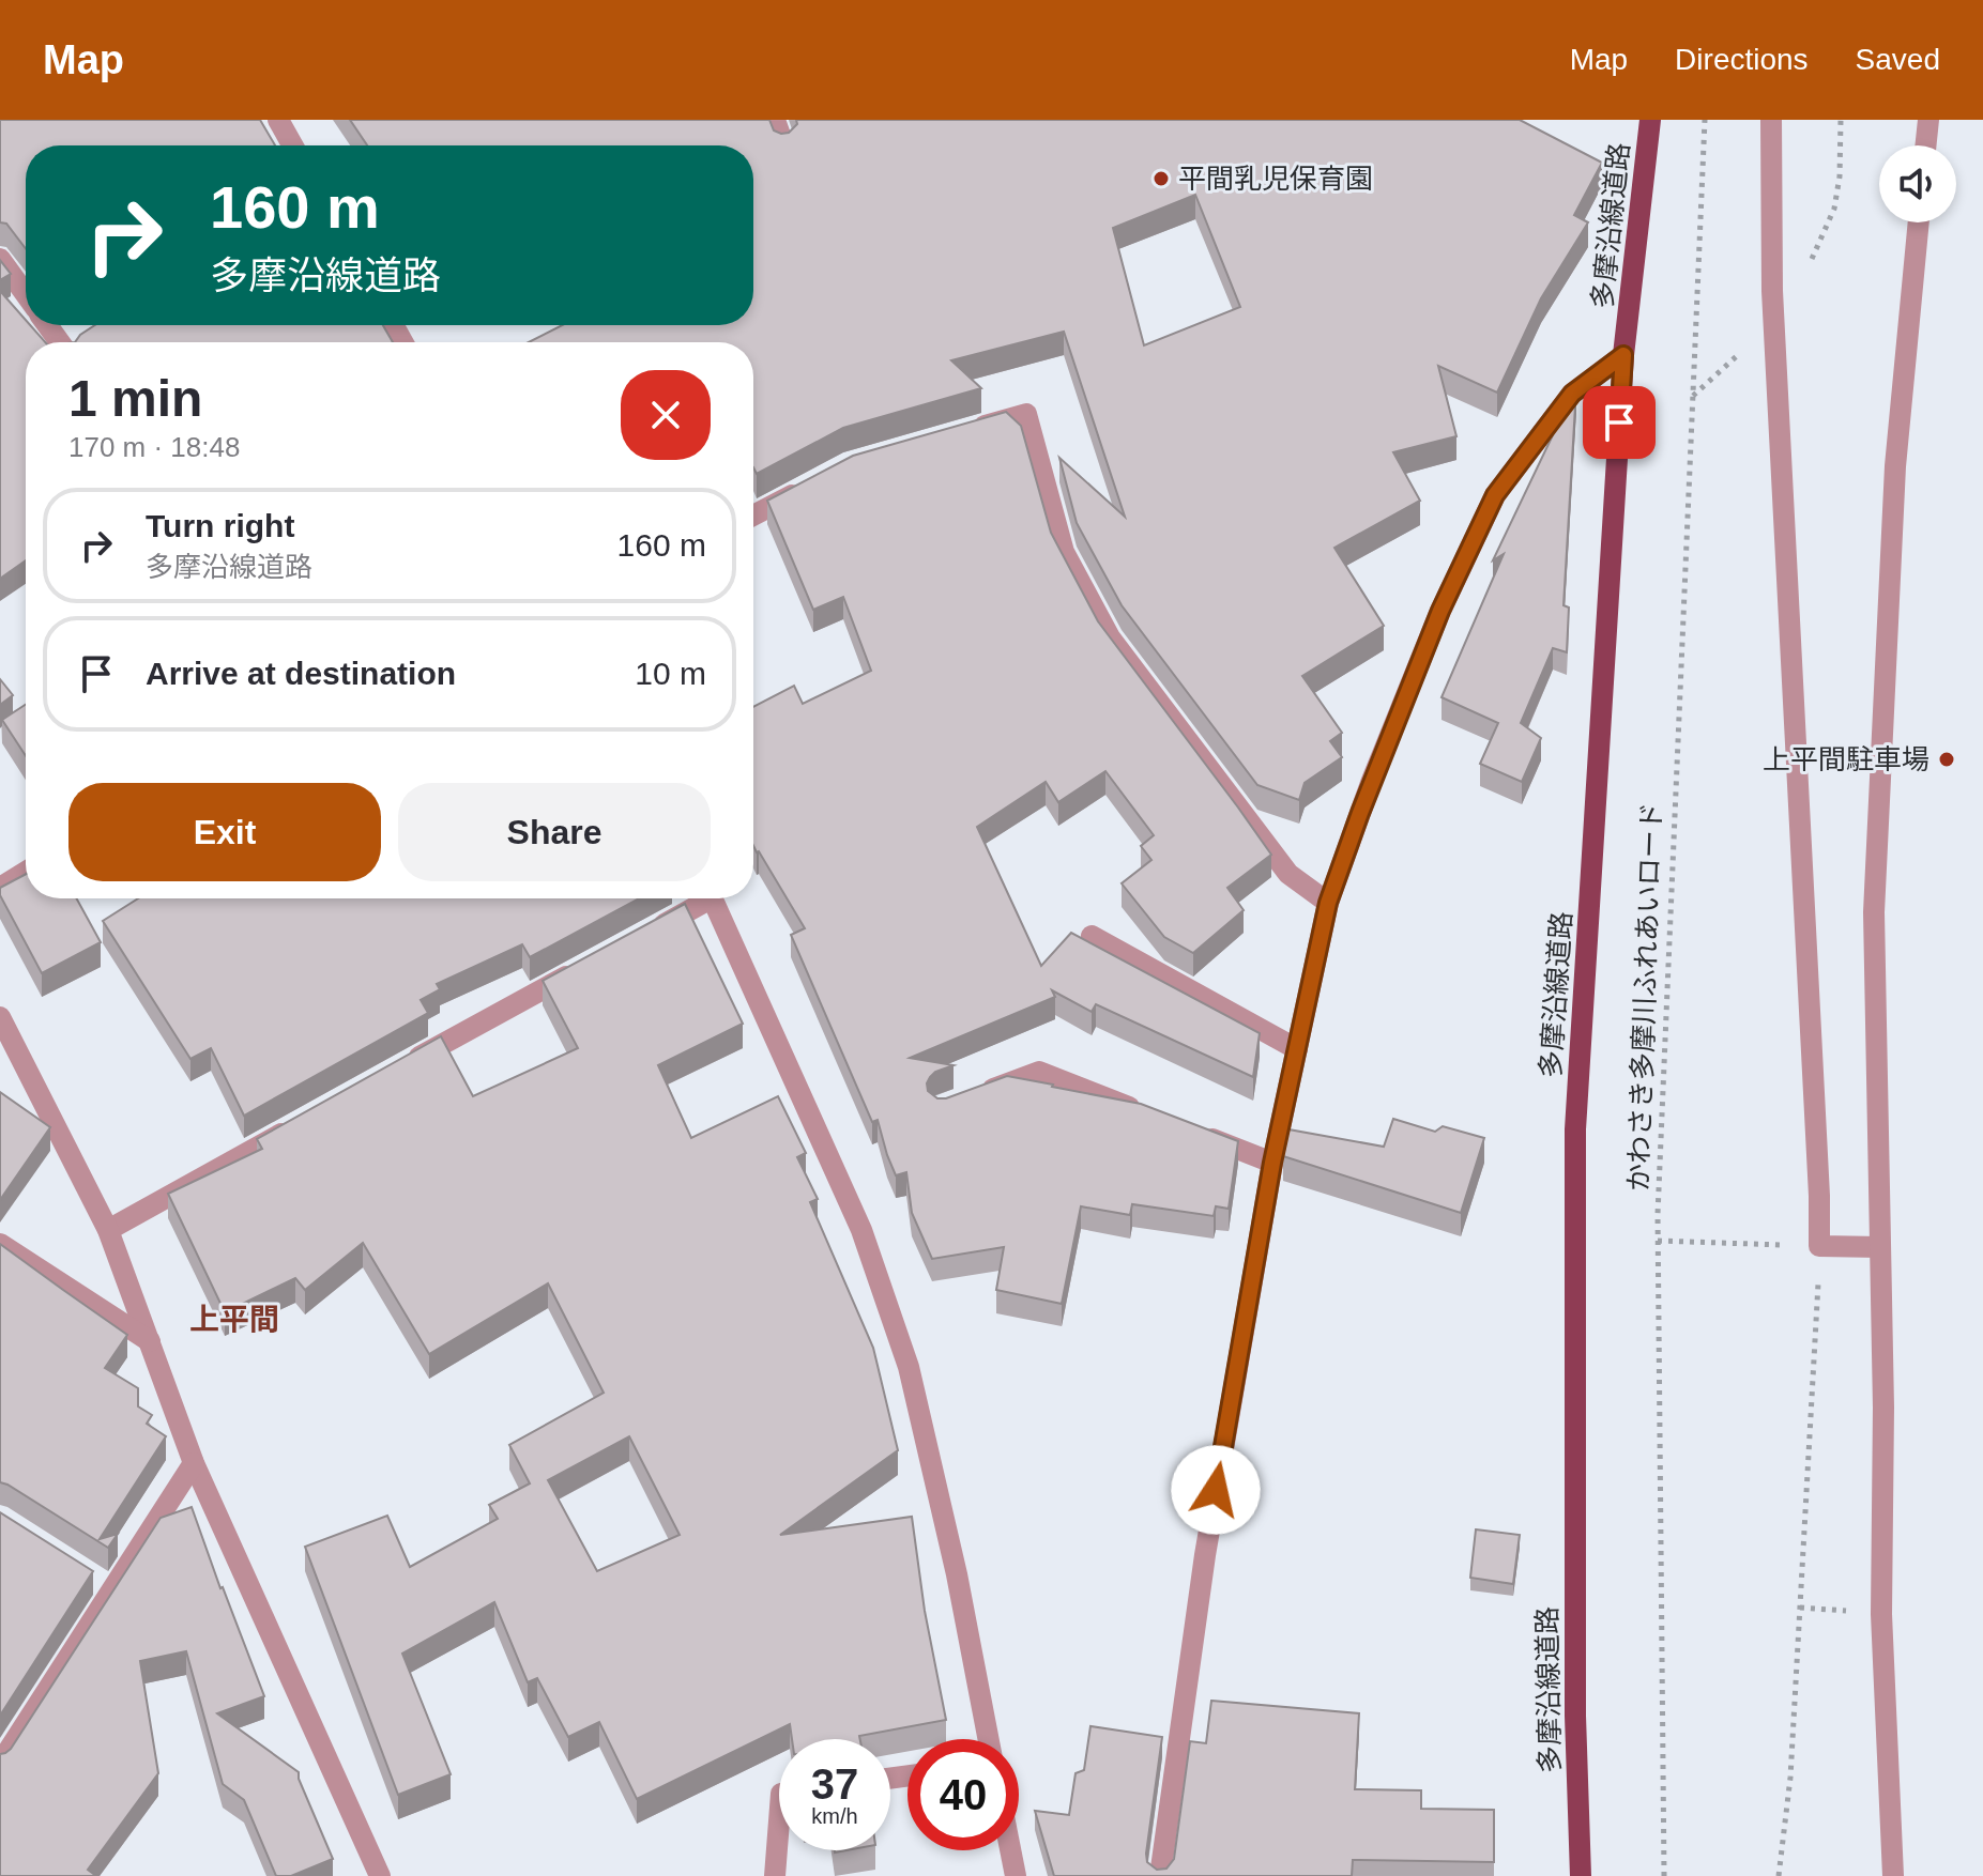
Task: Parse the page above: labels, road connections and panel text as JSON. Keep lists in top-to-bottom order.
{
  "streets": {
    "main road": ["多摩沿線道路"],
    "path": ["かわさき多摩川ふれあいロード"]
  },
  "districts": ["上平間"],
  "places": ["平間乳児保育園", "上平間駐車場"],
  "page": {
    "header": "Map",
    "nav": ["Map", "Directions", "Saved"],
    "turn": ["160 m", "多摩沿線道路"],
    "heading": ["1 min", "170 m · 18:48"],
    "list": [
      {
        "name": "Turn right",
        "note": "多摩沿線道路",
        "value": "160 m"
      },
      {
        "name": "Arrive at destination",
        "value": "10 m"
      }
    ],
    "buttons": ["Exit", "Share"],
    "speed": "37 km/h",
    "limit": "40"
  }
}
